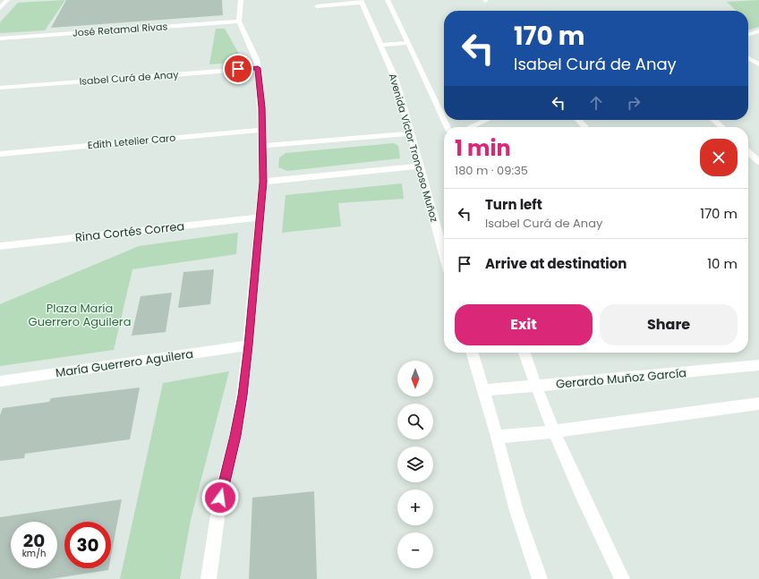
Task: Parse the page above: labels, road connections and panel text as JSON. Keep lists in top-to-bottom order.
{
  "streets": {
    "street": [
      "José Retamal Rivas",
      "Isabel Curá de Anay",
      "Edith Letelier Caro",
      "Avenida Víctor Troncoso Muñoz",
      "Rina Cortés Correa",
      "María Guerrero Aguilera",
      "Gerardo Muñoz García"
    ]
  },
  "parks": ["Plaza María Guerrero Aguilera"],
  "north": "bottom",
  "page": {
    "turn": ["170 m", "Isabel Curá de Anay"],
    "heading": ["1 min", "180 m · 09:35"],
    "list": [
      {
        "name": "Turn left",
        "note": "Isabel Curá de Anay",
        "value": "170 m"
      },
      {
        "name": "Arrive at destination",
        "value": "10 m"
      }
    ],
    "buttons": ["Exit", "Share"],
    "map_buttons": ["+", "−"],
    "speed": "20 km/h",
    "limit": "30"
  }
}
